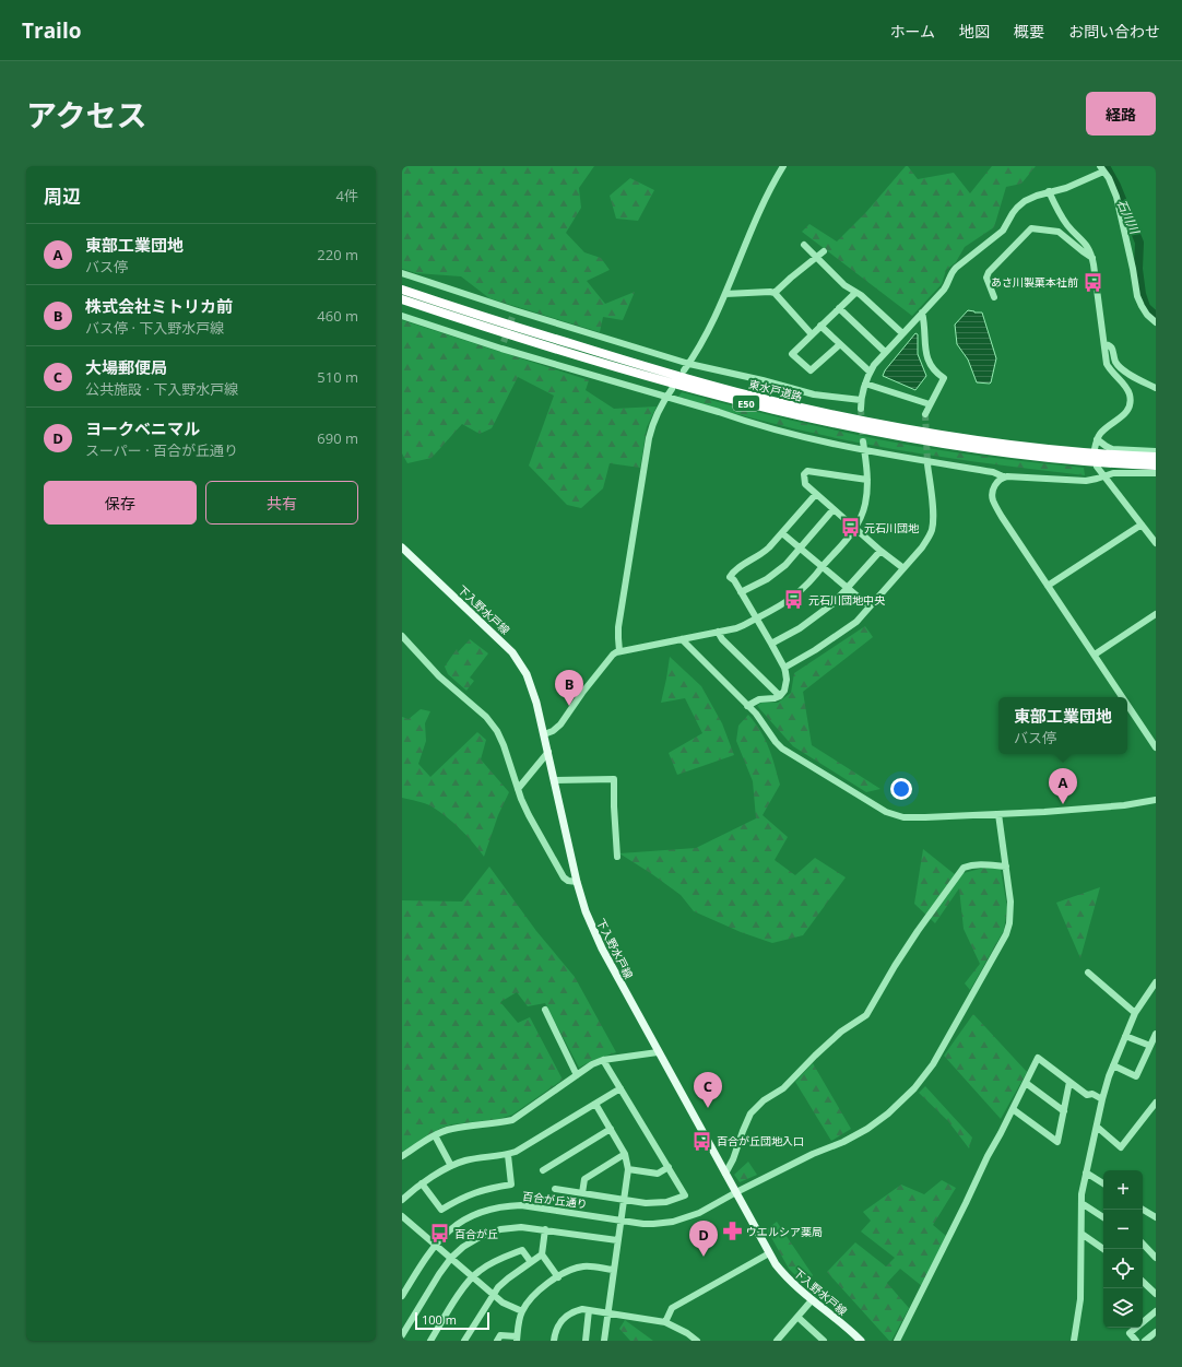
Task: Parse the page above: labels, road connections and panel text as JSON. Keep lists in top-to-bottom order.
{
  "streets": {
    "highway": ["東水戸道路", "E50"],
    "main road": ["下入野水戸線"],
    "street": ["百合が丘通り"]
  },
  "crossings": [
    ["下入野水戸線", "百合が丘通り"]
  ],
  "water": ["石川川"],
  "places": {
    "bus stop": [
      "あさ川製菓本社前",
      "元石川団地",
      "元石川団地中央",
      "百合が丘団地入口",
      "百合が丘"
    ],
    "pharmacy": ["ウエルシア薬局"]
  },
  "scale_bar": "100 m",
  "page": {
    "header": "Trailo",
    "nav": [
      "ホーム",
      "地図",
      "概要",
      "お問い合わせ"
    ],
    "title": "アクセス",
    "buttons": [
      "経路",
      ["保存", "共有"]
    ],
    "heading": ["周辺", "4件"],
    "list": [
      {
        "mark": "A",
        "name": "東部工業団地",
        "note": "バス停",
        "value": "220 m"
      },
      {
        "mark": "B",
        "name": "株式会社ミトリカ前",
        "note": "バス停 · 下入野水戸線",
        "value": "460 m"
      },
      {
        "mark": "C",
        "name": "大場郵便局",
        "note": "公共施設 · 下入野水戸線",
        "value": "510 m"
      },
      {
        "mark": "D",
        "name": "ヨークベニマル",
        "note": "スーパー · 百合が丘通り",
        "value": "690 m"
      }
    ],
    "pins": [
      "B",
      "A",
      "C",
      "D"
    ],
    "popup": ["東部工業団地", "バス停"],
    "map_buttons": ["+", "−"],
    "scale": "100 m"
  }
}
